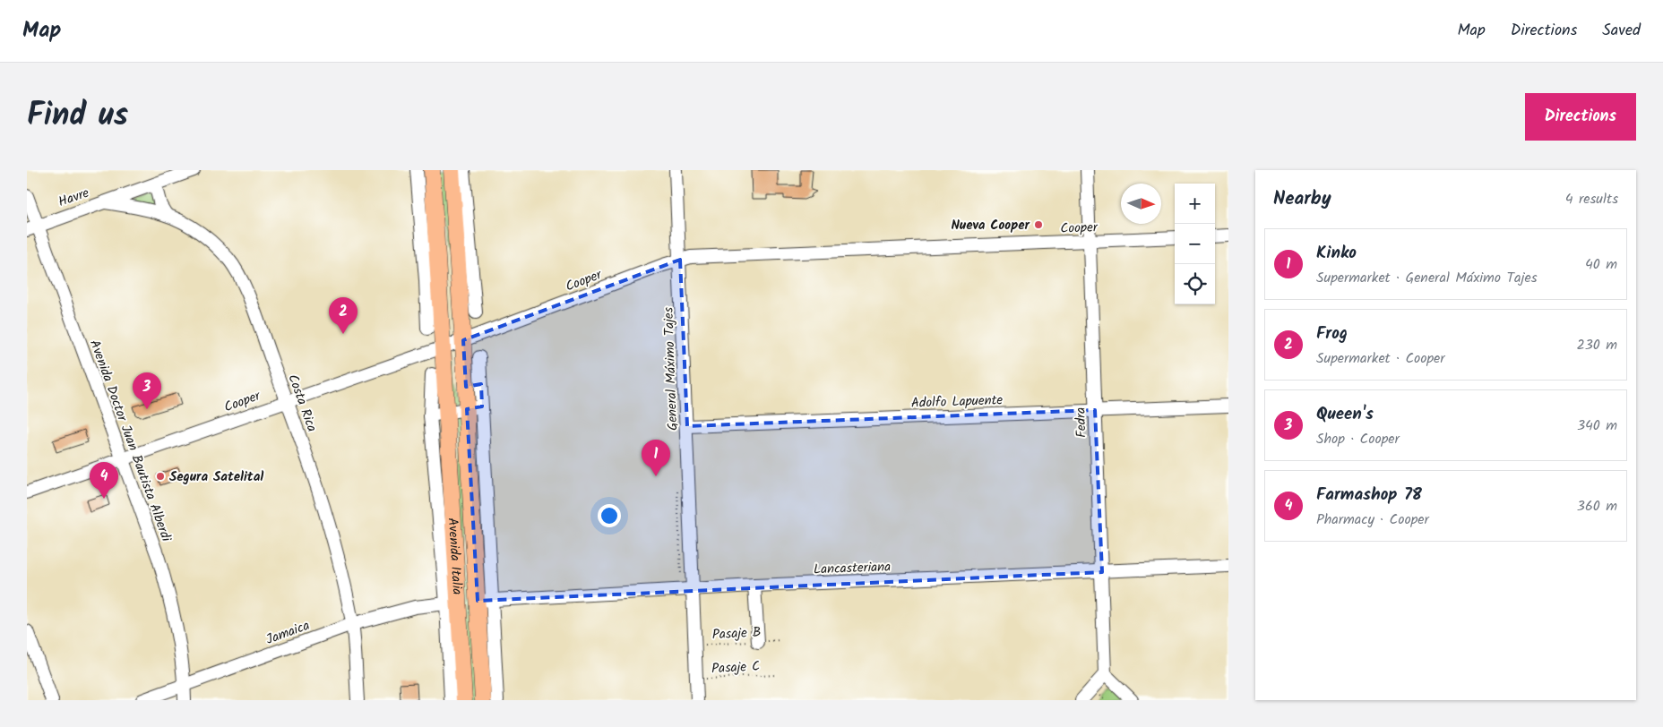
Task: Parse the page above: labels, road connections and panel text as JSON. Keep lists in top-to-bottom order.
{
  "streets": {
    "main road": ["Avenida Italia"],
    "street": [
      "Havre",
      "Cooper",
      "General Máximo Tajes",
      "Adolfo Lapuente",
      "Costa Rica",
      "Fedra",
      "Avenida Doctor Juan Bautista Alberdi",
      "Lancasteriana",
      "Jamaica"
    ],
    "path": ["Pasaje B", "Pasaje C"]
  },
  "crossings": [
    ["Havre", "Costa Rica"],
    ["Havre", "Avenida Doctor Juan Bautista Alberdi"],
    ["Cooper", "General Máximo Tajes"],
    ["Cooper", "Costa Rica"],
    ["Cooper", "Fedra"],
    ["Cooper", "Avenida Doctor Juan Bautista Alberdi"],
    ["Cooper", "Avenida Italia"],
    ["General Máximo Tajes", "Adolfo Lapuente"],
    ["General Máximo Tajes", "Lancasteriana"],
    ["General Máximo Tajes", "Pasaje B"],
    ["General Máximo Tajes", "Pasaje C"],
    ["Adolfo Lapuente", "Fedra"],
    ["Costa Rica", "Jamaica"],
    ["Fedra", "Lancasteriana"],
    ["Avenida Doctor Juan Bautista Alberdi", "Jamaica"],
    ["Avenida Italia", "Lancasteriana"],
    ["Avenida Italia", "Jamaica"]
  ],
  "places": ["Nueva Cooper", "Segura Satelital"],
  "north": "right",
  "page": {
    "header": "Map",
    "nav": ["Map", "Directions", "Saved"],
    "title": "Find us",
    "buttons": "Directions",
    "heading": ["Nearby", "4 results"],
    "map_buttons": ["+", "−"],
    "list": [
      {
        "mark": "1",
        "name": "Kinko",
        "note": "Supermarket · General Máximo Tajes",
        "value": "40 m"
      },
      {
        "mark": "2",
        "name": "Frog",
        "note": "Supermarket · Cooper",
        "value": "230 m"
      },
      {
        "mark": "3",
        "name": "Queen's",
        "note": "Shop · Cooper",
        "value": "340 m"
      },
      {
        "mark": "4",
        "name": "Farmashop 78",
        "note": "Pharmacy · Cooper",
        "value": "360 m"
      }
    ],
    "pins": [
      "2",
      "3",
      "1",
      "4"
    ]
  }
}
